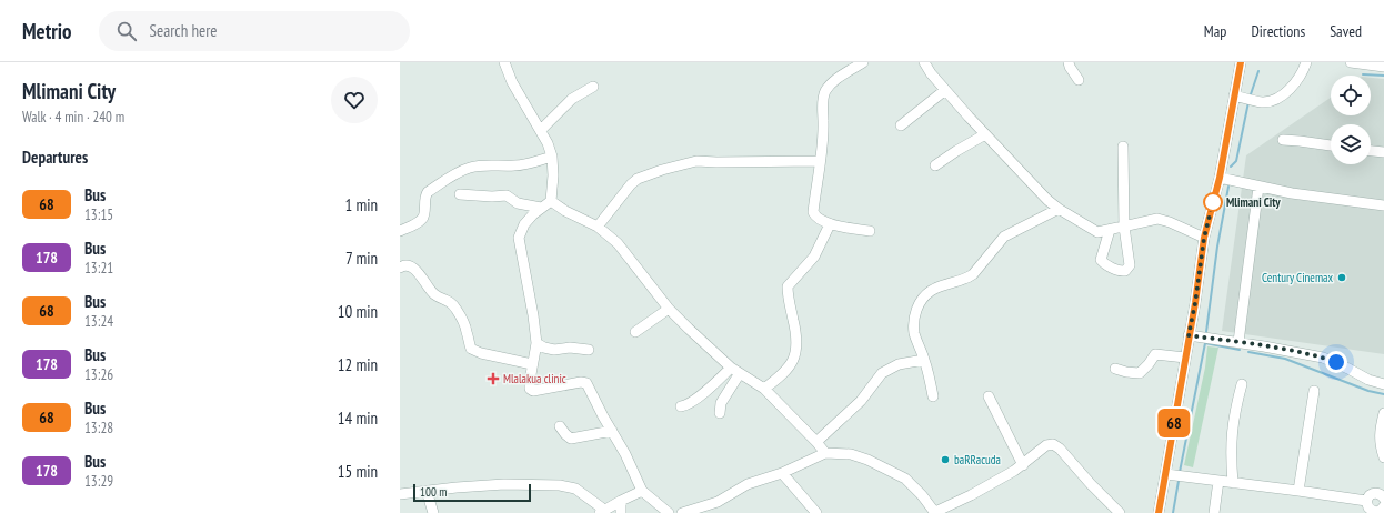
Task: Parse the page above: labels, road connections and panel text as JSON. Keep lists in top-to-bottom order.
{
  "places": {
    "other": ["Mlimani City", "Century Cinemax", "baRRacuda"],
    "health": ["Mlalakua clinic"]
  },
  "lines": ["bus line 68"],
  "scale_bar": "100 m",
  "page": {
    "header": "Metrio",
    "search": "Search here",
    "nav": ["Map", "Directions", "Saved"],
    "heading": [
      ["Mlimani City", "Walk · 4 min · 240 m"],
      "Departures"
    ],
    "on_map": "68",
    "list": [
      {
        "mark": "68",
        "name": "Bus",
        "note": "13:15",
        "value": "1 min"
      },
      {
        "mark": "178",
        "name": "Bus",
        "note": "13:21",
        "value": "7 min"
      },
      {
        "mark": "68",
        "name": "Bus",
        "note": "13:24",
        "value": "10 min"
      },
      {
        "mark": "178",
        "name": "Bus",
        "note": "13:26",
        "value": "12 min"
      },
      {
        "mark": "68",
        "name": "Bus",
        "note": "13:28",
        "value": "14 min"
      },
      {
        "mark": "178",
        "name": "Bus",
        "note": "13:29",
        "value": "15 min"
      }
    ],
    "scale": "100 m"
  }
}
